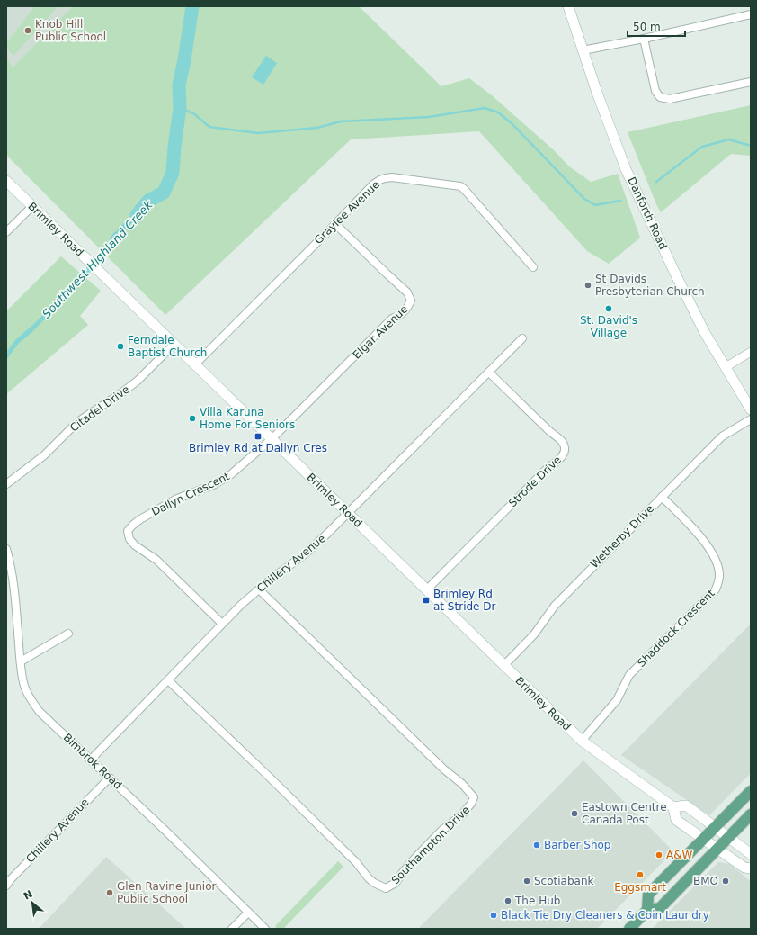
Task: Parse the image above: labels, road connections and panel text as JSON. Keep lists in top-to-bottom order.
{
  "streets": {
    "main road": ["Danforth Road", "Brimley Road"],
    "street": [
      "Graylee Avenue",
      "Elgar Avenue",
      "Citadel Drive",
      "Strode Drive",
      "Dallyn Crescent",
      "Wetherby Drive",
      "Chillery Avenue",
      "Shaddock Crescent",
      "Bimbrok Road",
      "Southampton Drive"
    ]
  },
  "crossings": [
    ["Graylee Avenue", "Brimley Road"],
    ["Graylee Avenue", "Elgar Avenue"],
    ["Brimley Road", "Elgar Avenue"],
    ["Brimley Road", "Citadel Drive"],
    ["Brimley Road", "Strode Drive"],
    ["Brimley Road", "Dallyn Crescent"],
    ["Brimley Road", "Wetherby Drive"],
    ["Brimley Road", "Chillery Avenue"],
    ["Brimley Road", "Shaddock Crescent"],
    ["Elgar Avenue", "Dallyn Crescent"],
    ["Strode Drive", "Chillery Avenue"],
    ["Dallyn Crescent", "Chillery Avenue"],
    ["Wetherby Drive", "Shaddock Crescent"],
    ["Chillery Avenue", "Bimbrok Road"],
    ["Chillery Avenue", "Southampton Drive"]
  ],
  "water": ["Southwest Highland Creek"],
  "places": {
    "other": [
      "Knob Hill Public School",
      "St Davids Presbyterian Church",
      "St. David's Village",
      "Ferndale Baptist Church",
      "Villa Karuna Home For Seniors",
      "Eastown Centre Canada Post",
      "Barber Shop",
      "A&W",
      "Eggsmart",
      "Scotiabank",
      "BMO",
      "Glen Ravine Junior Public School",
      "The Hub",
      "Black Tie Dry Cleaners & Coin Laundry"
    ],
    "transit": ["Brimley Rd at Dallyn Cres", "Brimley Rd at Stride Dr"]
  },
  "scale_bar": "50 m",
  "north": "top left"
}
